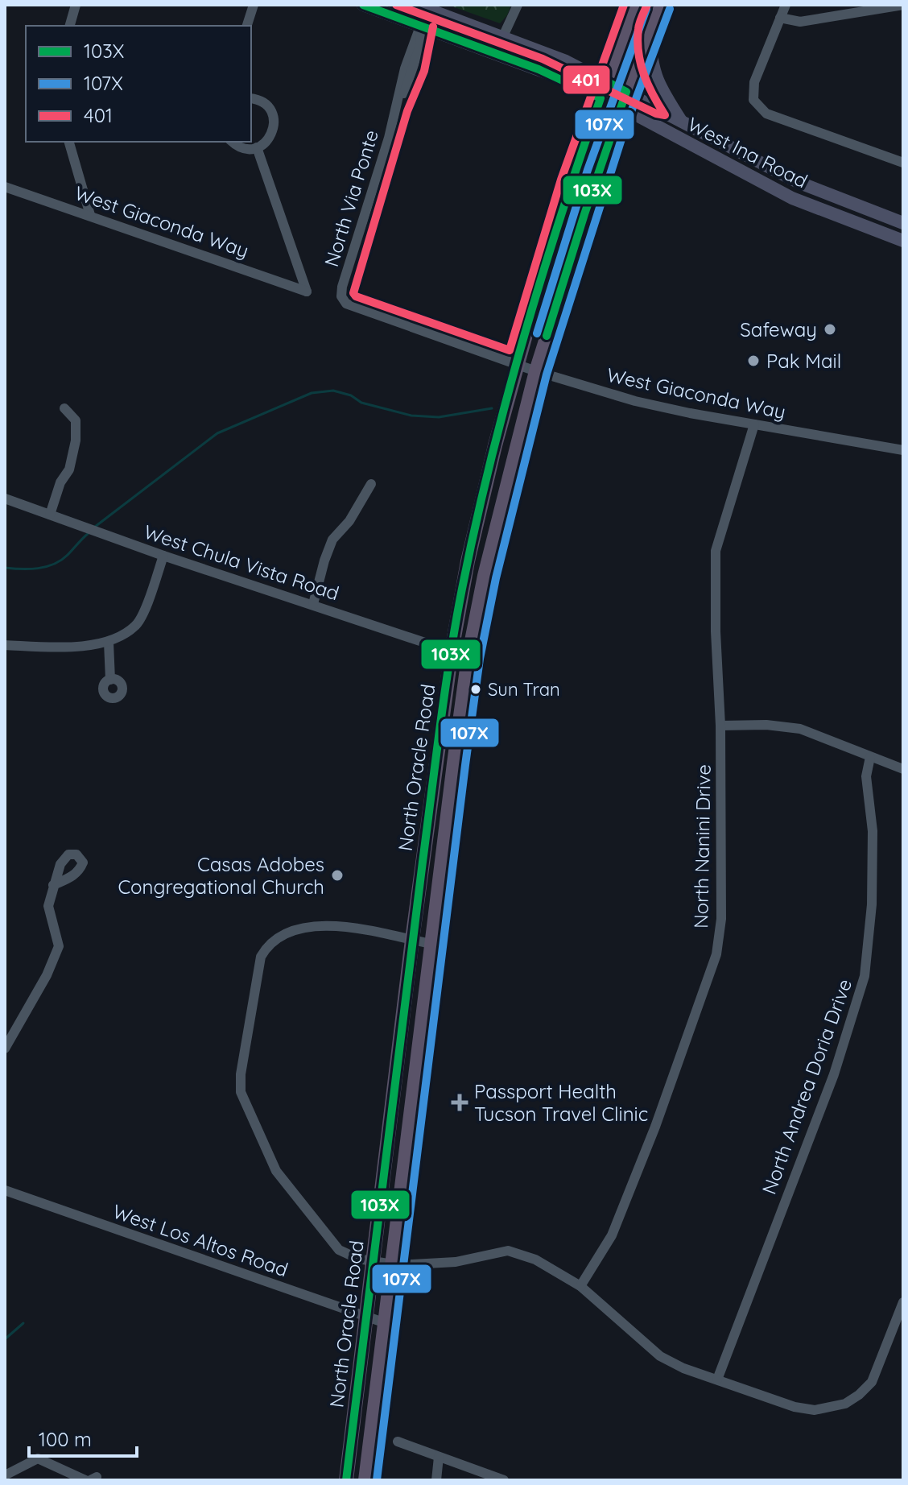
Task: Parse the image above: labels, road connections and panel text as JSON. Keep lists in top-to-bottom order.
{
  "streets": {
    "highway": ["North Oracle Road"],
    "main road": ["West Ina Road"],
    "street": [
      "North Via Ponte",
      "West Giaconda Way",
      "West Chula Vista Road",
      "North Nanini Drive",
      "North Andrea Doria Drive",
      "West Los Altos Road"
    ]
  },
  "crossings": [
    ["West Ina Road", "North Via Ponte"],
    ["West Ina Road", "North Oracle Road"],
    ["North Via Ponte", "West Giaconda Way"],
    ["West Giaconda Way", "North Oracle Road"],
    ["West Giaconda Way", "North Nanini Drive"],
    ["West Chula Vista Road", "North Oracle Road"],
    ["North Oracle Road", "West Los Altos Road"]
  ],
  "places": {
    "other": [
      "Safeway",
      "Pak Mail",
      "Sun Tran",
      "Casas Adobes Congregational Church"
    ],
    "health": ["Passport Health Tucson Travel Clinic"]
  },
  "lines": ["transit line 103X", "transit line 401", "transit line 107X"],
  "legend": ["103X", "107X", "401"],
  "scale_bar": "100 m"
}
